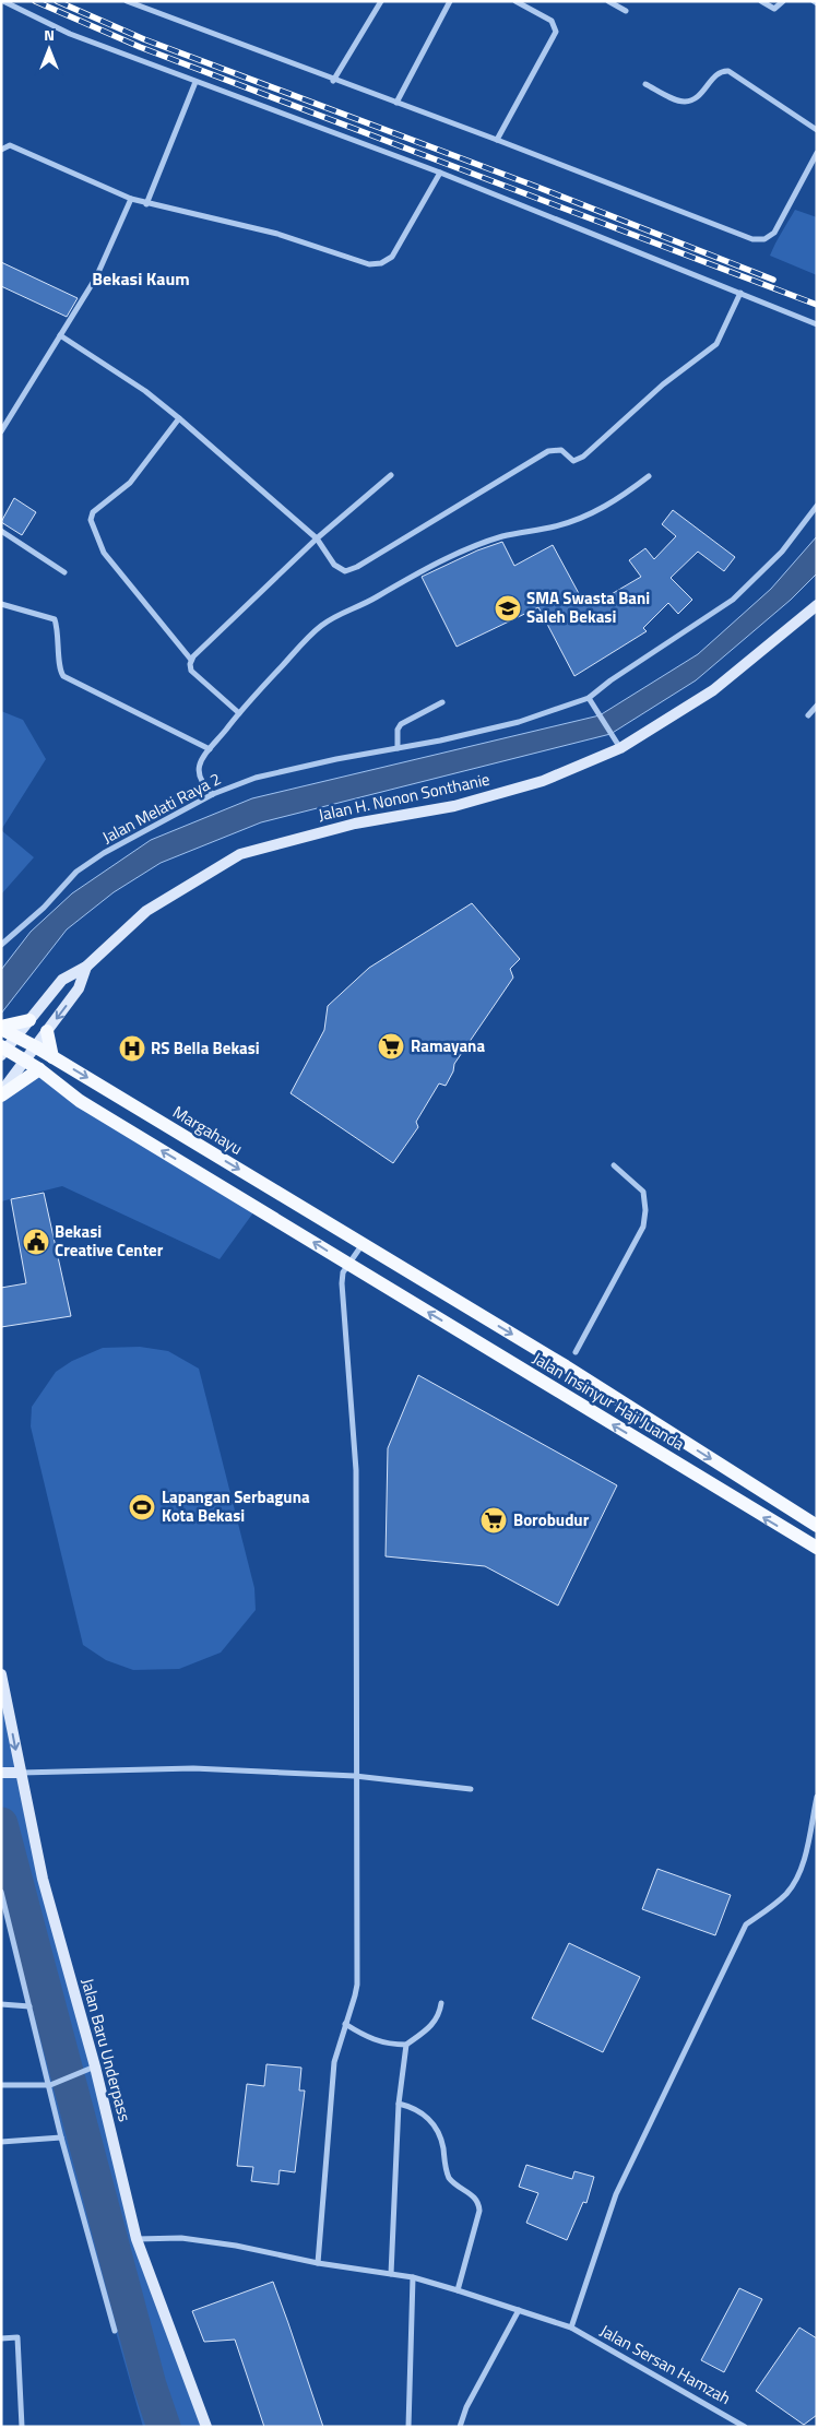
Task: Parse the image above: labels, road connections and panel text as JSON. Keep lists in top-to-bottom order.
{
  "streets": {
    "main road": ["Margahayu", "Jalan Insinyur Haji Juanda"],
    "street": [
      "Jalan H. Nonon Sonthanie",
      "Jalan Melati Raya 2",
      "Jalan Baru Underpass",
      "Jalan Sersan Hamzah"
    ]
  },
  "crossings": [
    ["Margahayu", "Jalan Insinyur Haji Juanda"],
    ["Jalan Baru Underpass", "Jalan Sersan Hamzah"]
  ],
  "one_way": ["Margahayu"],
  "districts": ["Bekasi Kaum"],
  "places": {
    "school or university": ["SMA Swasta Bani Saleh Bekasi"],
    "supermarket": ["Ramayana", "Borobudur"],
    "hospital": ["RS Bella Bekasi"],
    "public building": ["Bekasi Creative Center"],
    "sports": ["Lapangan Serbaguna Kota Bekasi"]
  },
  "north": "top"
}
